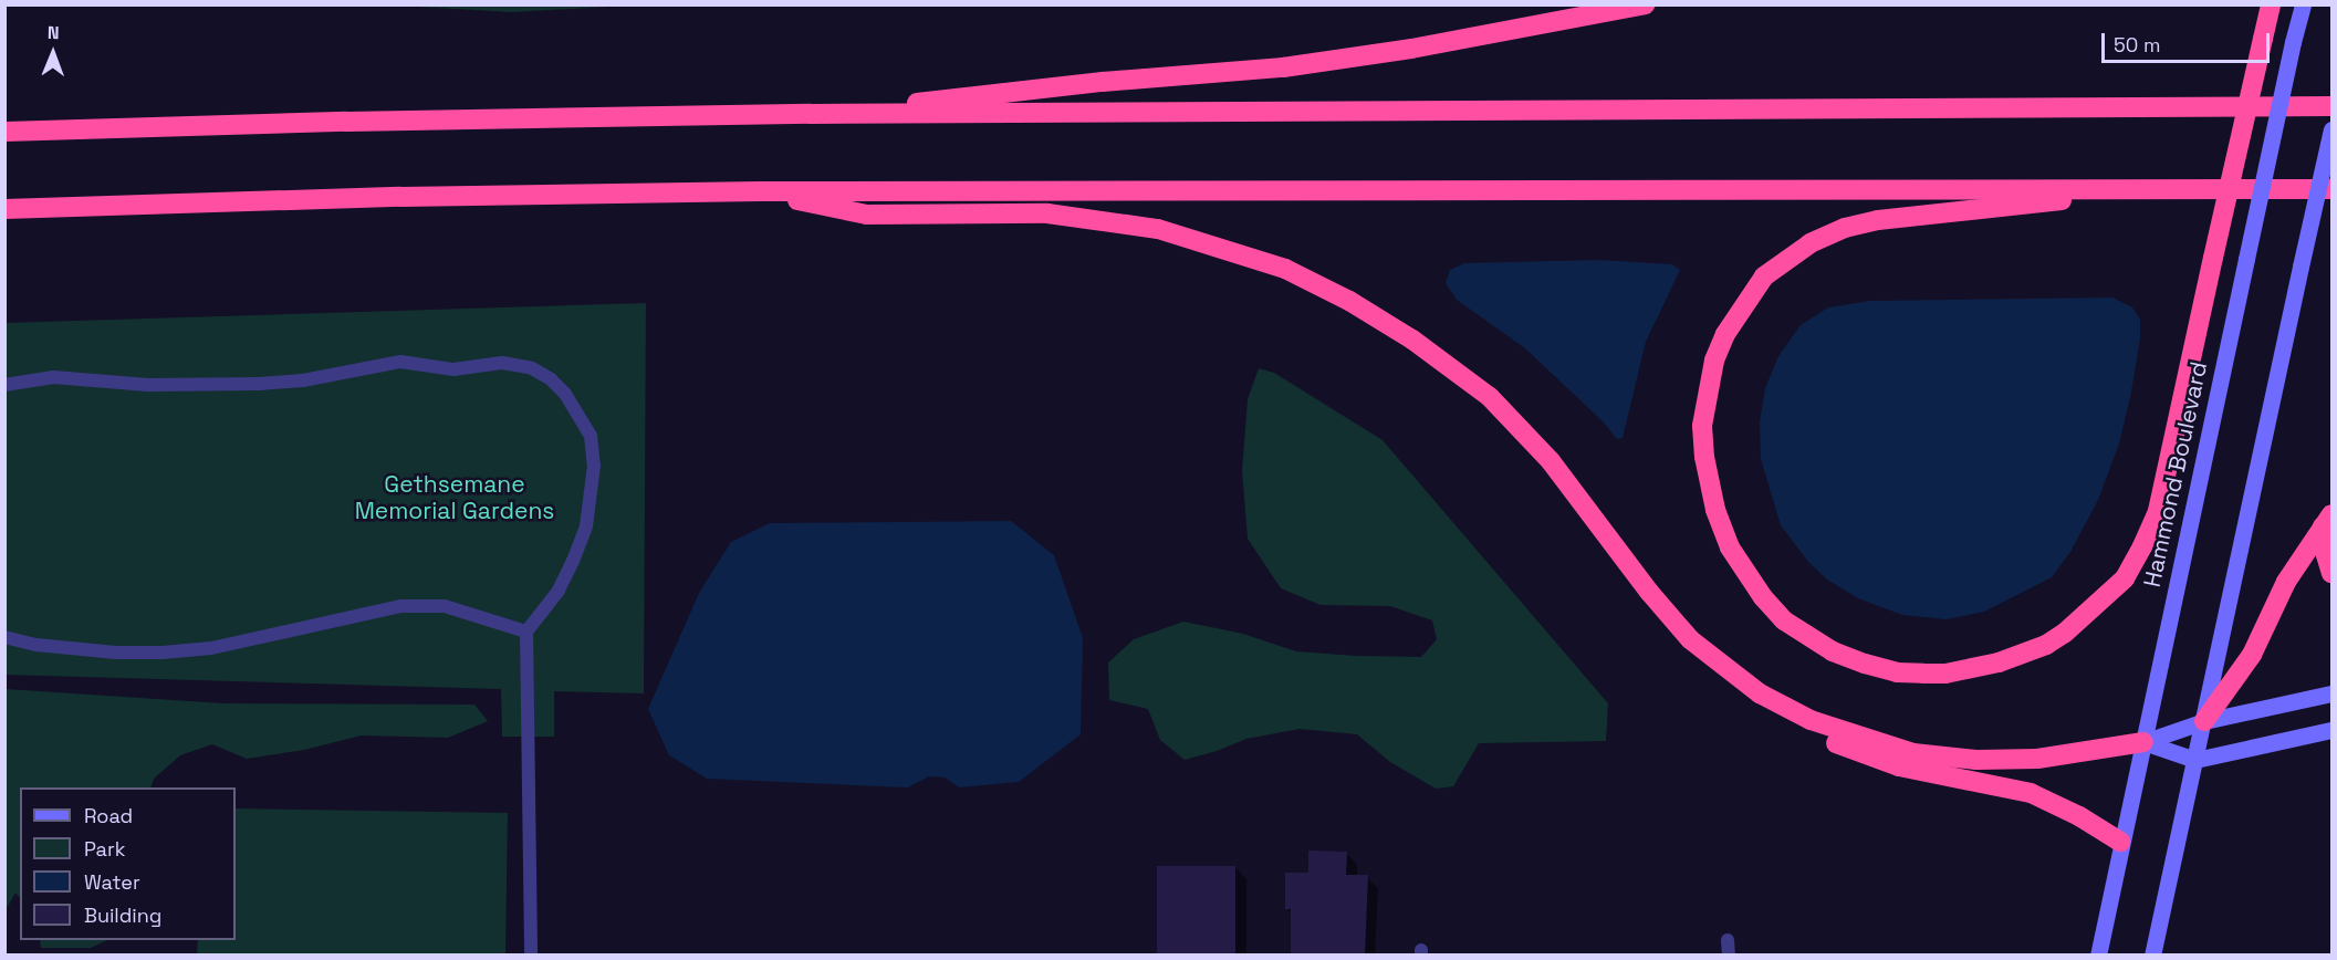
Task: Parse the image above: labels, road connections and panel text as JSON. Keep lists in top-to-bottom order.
{
  "streets": {
    "street": ["Hammond Boulevard"]
  },
  "parks": ["Gethsemane Memorial Gardens"],
  "legend": [
    "Road",
    "Park",
    "Water",
    "Building"
  ],
  "scale_bar": "50 m",
  "north": "top"
}
